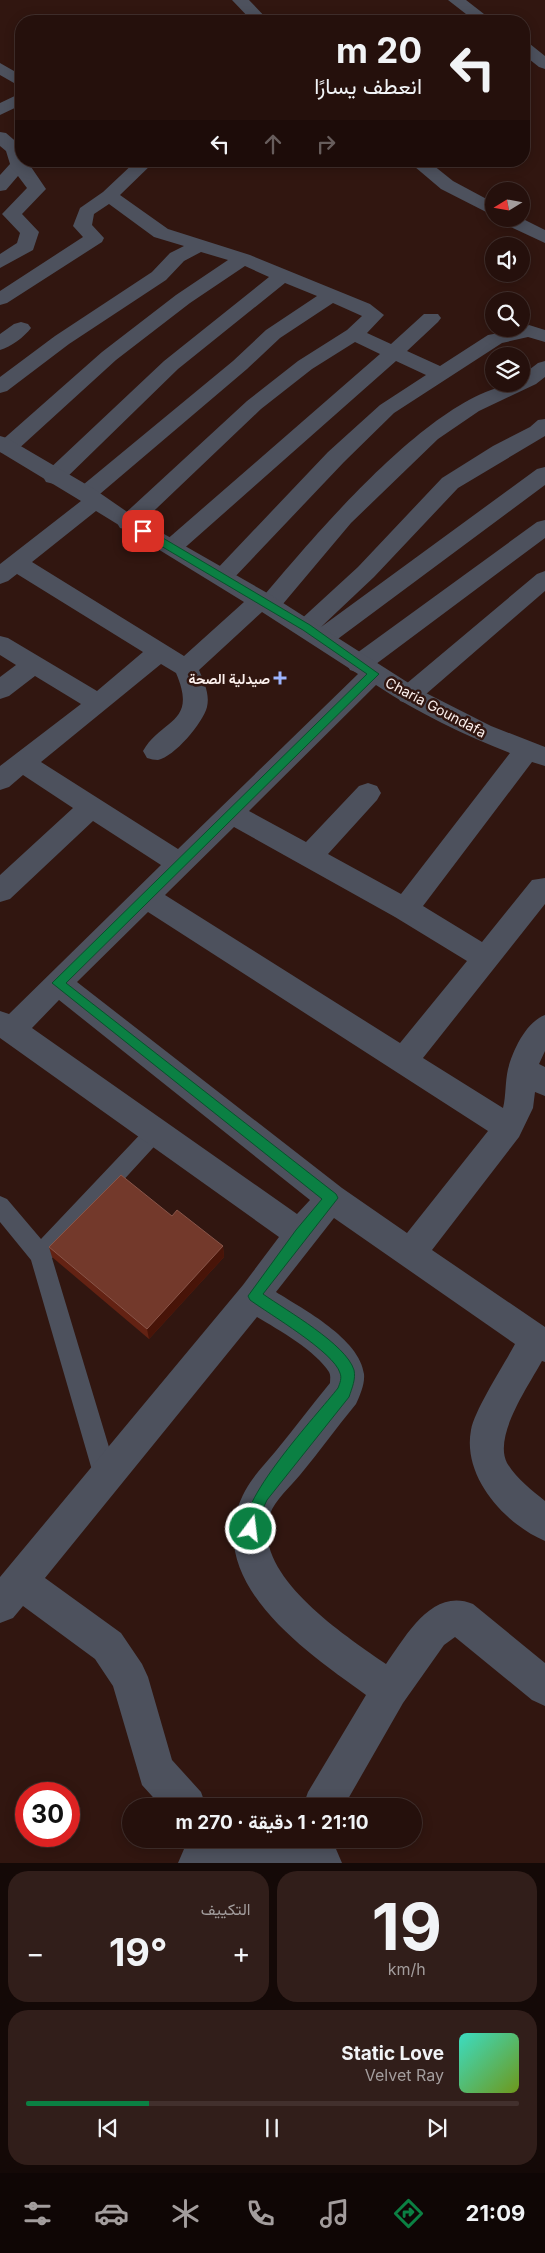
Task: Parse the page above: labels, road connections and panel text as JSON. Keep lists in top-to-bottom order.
{
  "streets": {
    "street": ["Charia Goundafa"]
  },
  "places": {
    "health": ["صيدلية الصحة"]
  },
  "north": "left",
  "page": {
    "turn": ["20 m", "انعطف يسارًا"],
    "limit": "30",
    "trip": "21:10 · 1 دقيقة · 270 m",
    "tile": [
      ["19", "km/h"],
      "التكييف"
    ],
    "heat": ["−", "19°", "+"],
    "song": ["Static Love", "Velvet Ray"],
    "tabs": "21:09"
  }
}
